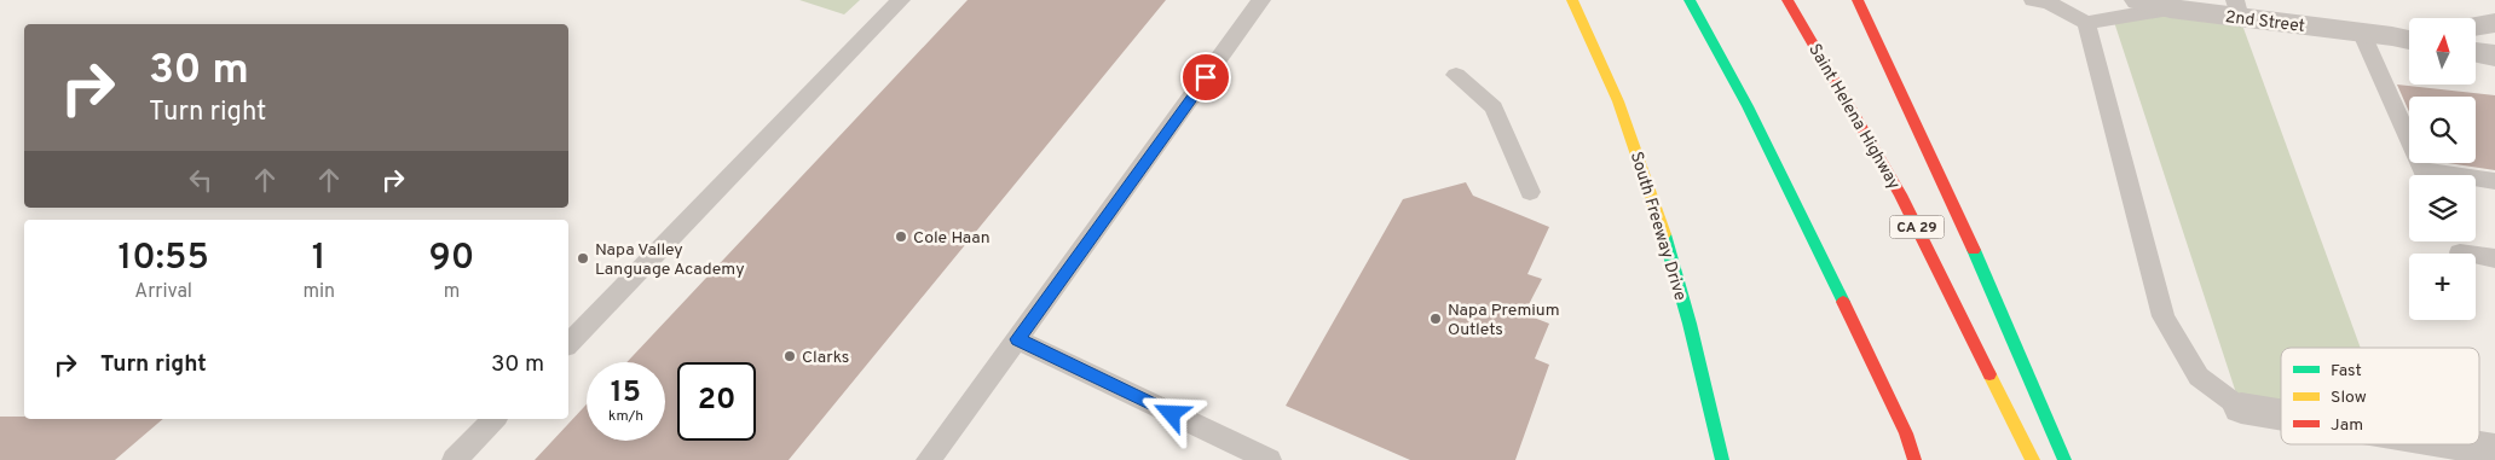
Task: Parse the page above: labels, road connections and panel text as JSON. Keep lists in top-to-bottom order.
{
  "streets": {
    "main road": ["Saint Helena Highway", "South Freeway Drive", "CA 29"],
    "street": ["2nd Street"]
  },
  "places": [
    "Cole Haan",
    "Napa Valley Language Academy",
    "Napa Premium Outlets",
    "Clarks"
  ],
  "legend": ["Fast", "Slow", "Jam"],
  "north": "top",
  "page": {
    "map_buttons": "+",
    "turn": ["30 m", "Turn right"],
    "eta": [
      "10:55",
      "Arrival",
      "1",
      "min",
      "90",
      "m"
    ],
    "list": [
      {
        "name": "Turn right",
        "value": "30 m"
      }
    ],
    "speed": "15 km/h",
    "limit": "20"
  }
}
